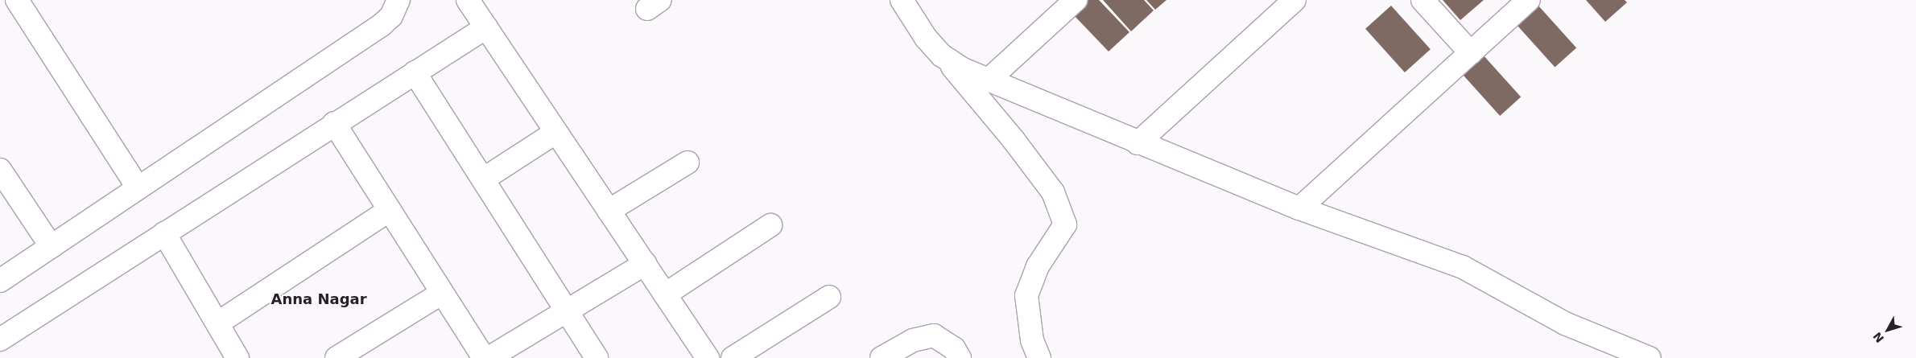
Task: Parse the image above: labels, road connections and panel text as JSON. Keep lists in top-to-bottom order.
{
  "districts": ["Anna Nagar"],
  "north": "bottom left"
}
